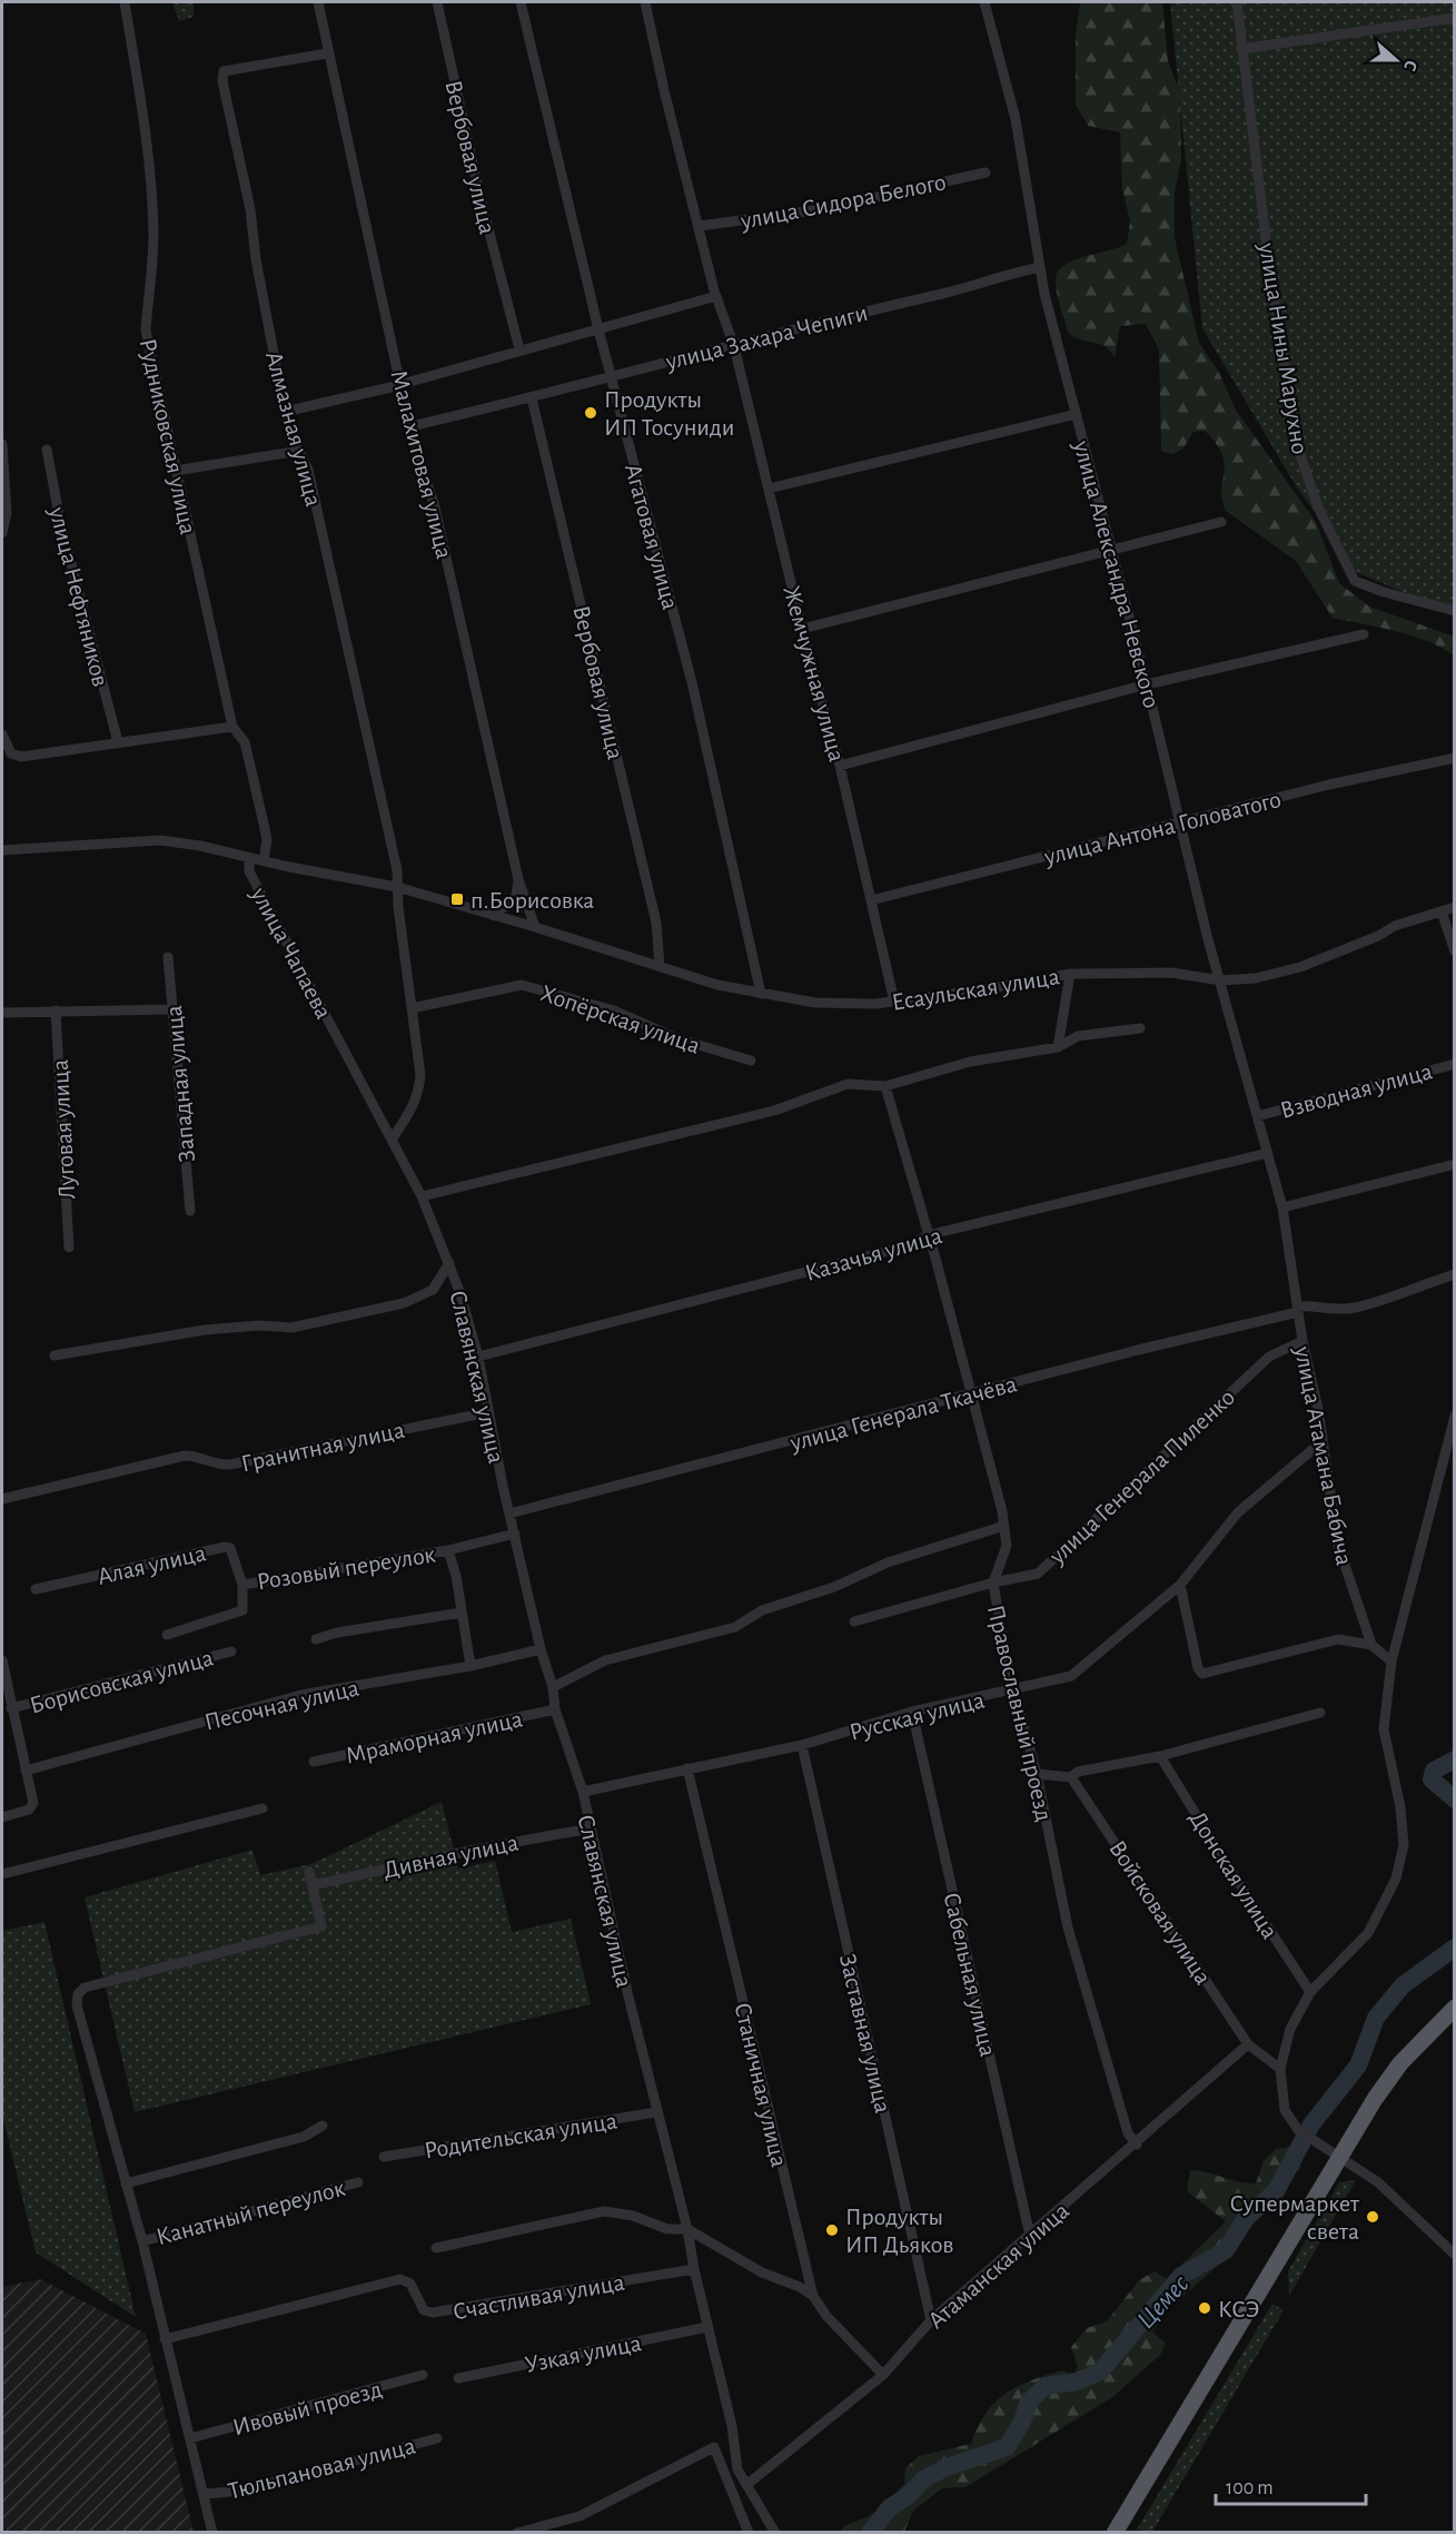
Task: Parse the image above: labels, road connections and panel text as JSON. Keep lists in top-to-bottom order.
{
  "streets": {
    "street": [
      "Вербовая улица",
      "улица Сидора Белого",
      "улица Захара Чепиги",
      "улица Нины Марухно",
      "Алмазная улица",
      "Рудниковская улица",
      "Малахитовая улица",
      "Агатовая улица",
      "улица Александра Невского",
      "улица Нефтяников",
      "Жемчужная улица",
      "улица Антона Головатого",
      "улица Чапаева",
      "Есаульская улица",
      "Хопёрская улица",
      "Западная улица",
      "Взводная улица",
      "Луговая улица",
      "Казачья улица",
      "Славянская улица",
      "улица Генерала Ткачёва",
      "Гранитная улица",
      "улица Атамана Бабича",
      "улица Генерала Пиленко",
      "Алая улица",
      "Розовый переулок",
      "Борисовская улица",
      "Песочная улица",
      "Православный проезд",
      "Русская улица",
      "Мраморная улица",
      "Дивная улица",
      "Донская улица",
      "Войсковая улица",
      "Сабельная улица",
      "Заставная улица",
      "Станичная улица",
      "Родительская улица",
      "Канатный переулок",
      "Атаманская улица",
      "Счастливая улица",
      "Узкая улица",
      "Ивовый проезд",
      "Тюльпановая улица"
    ]
  },
  "crossings": [
    ["Вербовая улица", "улица Захара Чепиги"],
    ["Вербовая улица", "Есаульская улица"],
    ["улица Сидора Белого", "Жемчужная улица"],
    ["улица Захара Чепиги", "Малахитовая улица"],
    ["улица Захара Чепиги", "Агатовая улица"],
    ["улица Захара Чепиги", "улица Александра Невского"],
    ["улица Захара Чепиги", "Жемчужная улица"],
    ["Алмазная улица", "Малахитовая улица"],
    ["Алмазная улица", "улица Чапаева"],
    ["Алмазная улица", "Есаульская улица"],
    ["Алмазная улица", "Хопёрская улица"],
    ["Рудниковская улица", "Есаульская улица"],
    ["Малахитовая улица", "Есаульская улица"],
    ["Агатовая улица", "Есаульская улица"],
    ["улица Александра Невского", "улица Антона Головатого"],
    ["улица Александра Невского", "Есаульская улица"],
    ["Жемчужная улица", "улица Антона Головатого"],
    ["Жемчужная улица", "Есаульская улица"],
    ["улица Чапаева", "Есаульская улица"],
    ["улица Чапаева", "Славянская улица"],
    ["Казачья улица", "Славянская улица"],
    ["Казачья улица", "улица Атамана Бабича"],
    ["Казачья улица", "Православный проезд"],
    ["Славянская улица", "улица Генерала Ткачёва"],
    ["Славянская улица", "Гранитная улица"],
    ["Славянская улица", "Розовый переулок"],
    ["Славянская улица", "Песочная улица"],
    ["Славянская улица", "Русская улица"],
    ["Славянская улица", "Мраморная улица"],
    ["Славянская улица", "Дивная улица"],
    ["Славянская улица", "Родительская улица"],
    ["Славянская улица", "Атаманская улица"],
    ["Славянская улица", "Счастливая улица"],
    ["Славянская улица", "Узкая улица"],
    ["улица Генерала Ткачёва", "улица Атамана Бабича"],
    ["улица Генерала Ткачёва", "Православный проезд"],
    ["улица Атамана Бабича", "улица Генерала Пиленко"],
    ["улица Атамана Бабича", "Русская улица"],
    ["улица Генерала Пиленко", "Православный проезд"],
    ["Алая улица", "Розовый переулок"],
    ["Православный проезд", "Русская улица"],
    ["Православный проезд", "Атаманская улица"],
    ["Русская улица", "Сабельная улица"],
    ["Русская улица", "Заставная улица"],
    ["Русская улица", "Станичная улица"],
    ["Войсковая улица", "Атаманская улица"],
    ["Сабельная улица", "Атаманская улица"],
    ["Заставная улица", "Атаманская улица"],
    ["Станичная улица", "Атаманская улица"]
  ],
  "water": ["Цемес"],
  "places": {
    "other": [
      "Продукты ИП Тосуниди",
      "Супермаркет света",
      "Продукты ИП Дьяков",
      "КСЭ"
    ],
    "transit": ["п.Борисовка"]
  },
  "scale_bar": "100 m",
  "north": "right"
}
